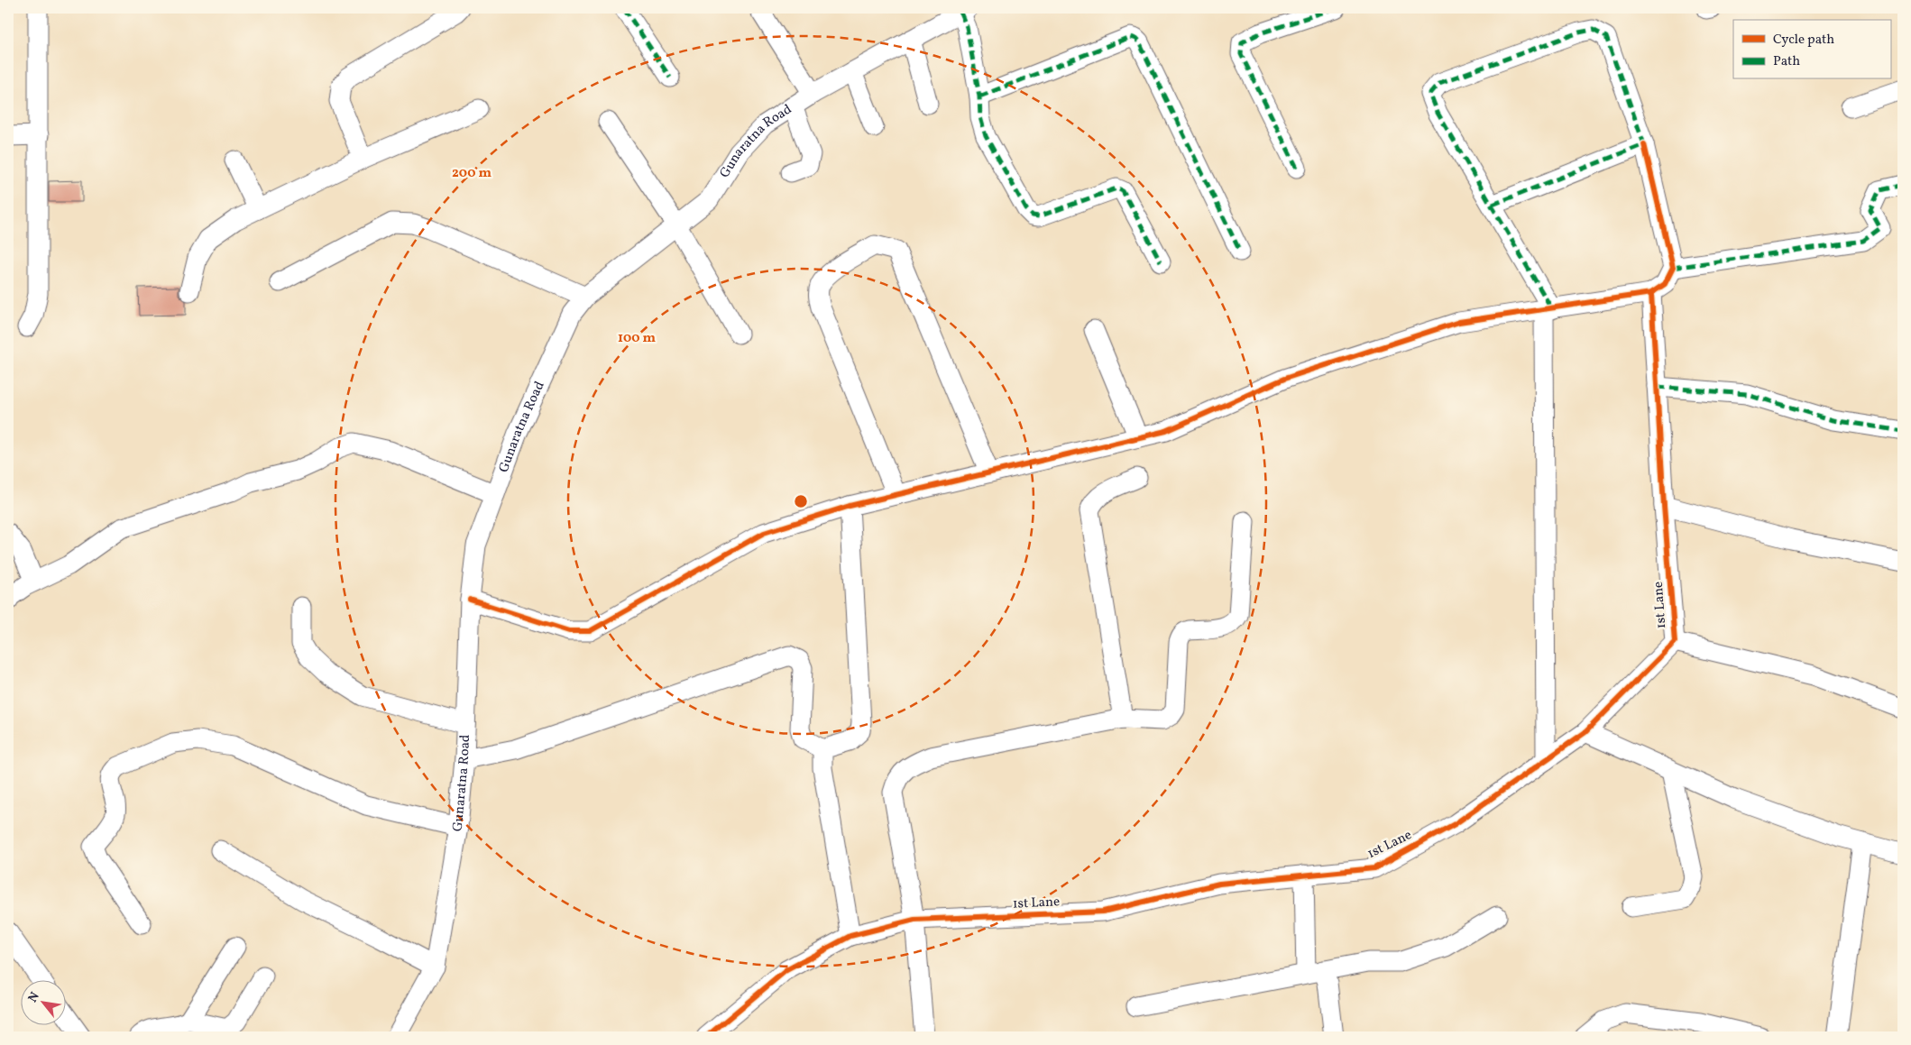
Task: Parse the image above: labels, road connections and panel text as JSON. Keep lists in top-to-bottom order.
{
  "streets": {
    "street": ["Gunaratna Road", "1st Lane"]
  },
  "legend": ["Cycle path", "Path"],
  "north": "top left",
  "rings": ["200 m", "100 m"]
}
